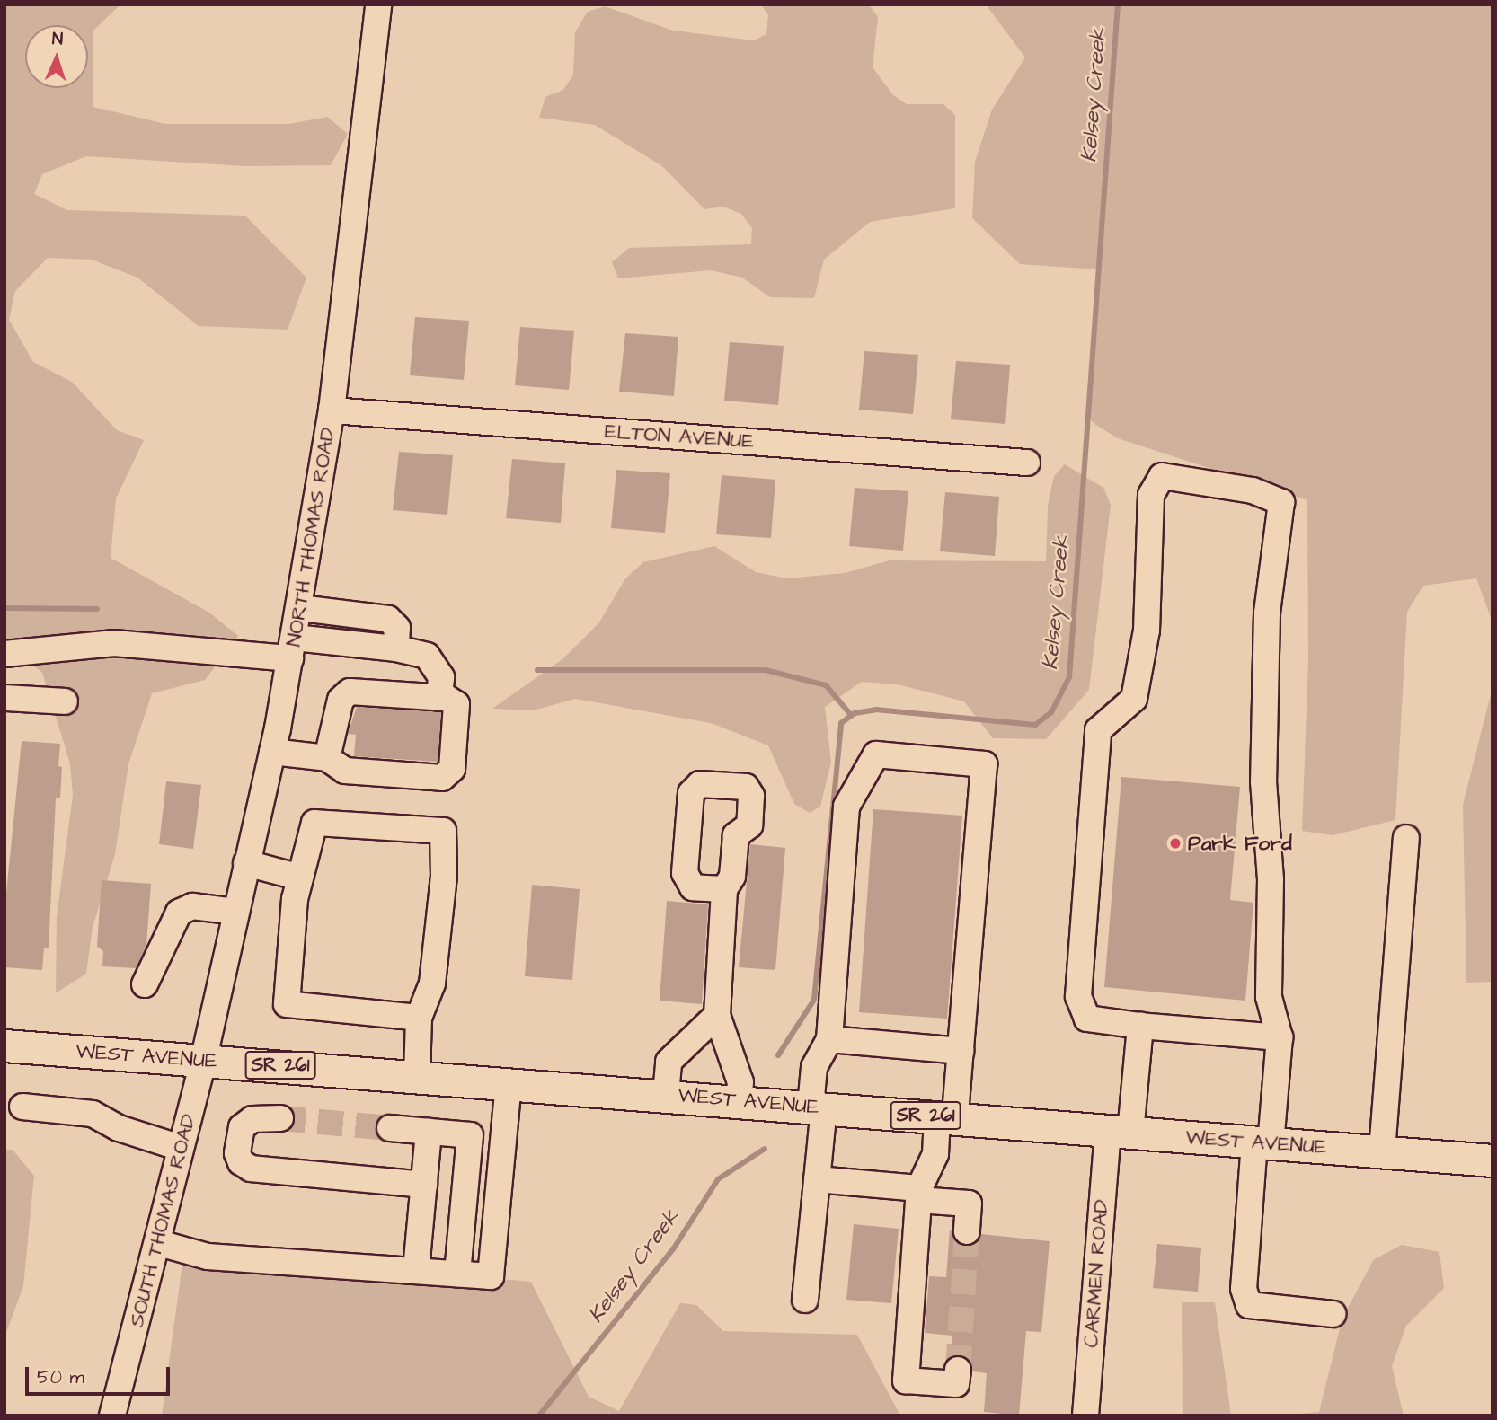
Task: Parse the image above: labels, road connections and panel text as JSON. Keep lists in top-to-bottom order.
{
  "streets": {
    "main road": ["WEST AVENUE", "SR 261"],
    "street": [
      "ELTON AVENUE",
      "NORTH THOMAS ROAD",
      "SOUTH THOMAS ROAD",
      "CARMEN ROAD"
    ]
  },
  "crossings": [
    ["ELTON AVENUE", "NORTH THOMAS ROAD"],
    ["NORTH THOMAS ROAD", "WEST AVENUE"],
    ["NORTH THOMAS ROAD", "SOUTH THOMAS ROAD"],
    ["WEST AVENUE", "SOUTH THOMAS ROAD"],
    ["WEST AVENUE", "CARMEN ROAD"]
  ],
  "water": ["Kelsey Creek"],
  "places": ["Park Ford"],
  "scale_bar": "50 m",
  "north": "top"
}
